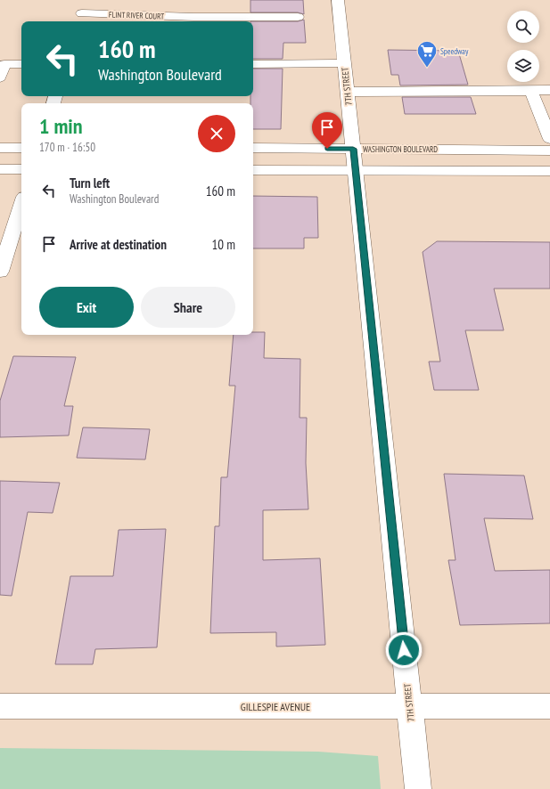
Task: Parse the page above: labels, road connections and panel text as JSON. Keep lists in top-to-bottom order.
{
  "streets": {
    "street": [
      "FLINT RIVER COURT",
      "7TH STREET",
      "WASHINGTON BOULEVARD",
      "GILLESPIE AVENUE"
    ]
  },
  "crossings": [
    ["7TH STREET", "WASHINGTON BOULEVARD"],
    ["7TH STREET", "GILLESPIE AVENUE"]
  ],
  "places": {
    "supermarket": ["Speedway"]
  },
  "page": {
    "turn": ["160 m", "Washington Boulevard"],
    "heading": ["1 min", "170 m · 16:50"],
    "list": [
      {
        "name": "Turn left",
        "note": "Washington Boulevard",
        "value": "160 m"
      },
      {
        "name": "Arrive at destination",
        "value": "10 m"
      }
    ],
    "buttons": ["Exit", "Share"]
  }
}
